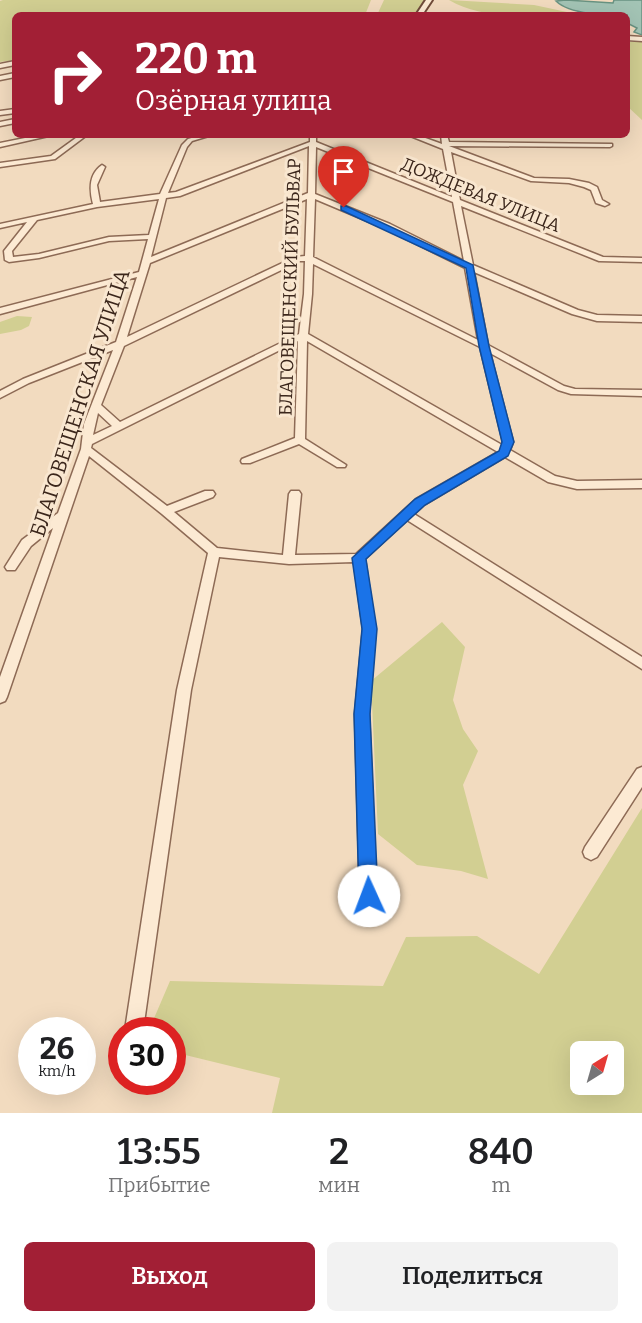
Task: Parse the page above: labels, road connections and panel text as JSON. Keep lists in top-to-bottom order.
{
  "streets": {
    "street": ["ДОЖДЕВАЯ УЛИЦА", "БЛАГОВЕЩЕНСКИЙ БУЛЬВАР", "БЛАГОВЕЩЕНСКАЯ УЛИЦА"]
  },
  "crossings": [
    ["ДОЖДЕВАЯ УЛИЦА", "БЛАГОВЕЩЕНСКИЙ БУЛЬВАР"]
  ],
  "north": "top right",
  "page": {
    "turn": ["220 m", "Озёрная улица"],
    "speed": "26 km/h",
    "limit": "30",
    "eta": [
      "13:55",
      "Прибытие",
      "2",
      "мин",
      "840",
      "m"
    ],
    "buttons": ["Выход", "Поделиться"]
  }
}
